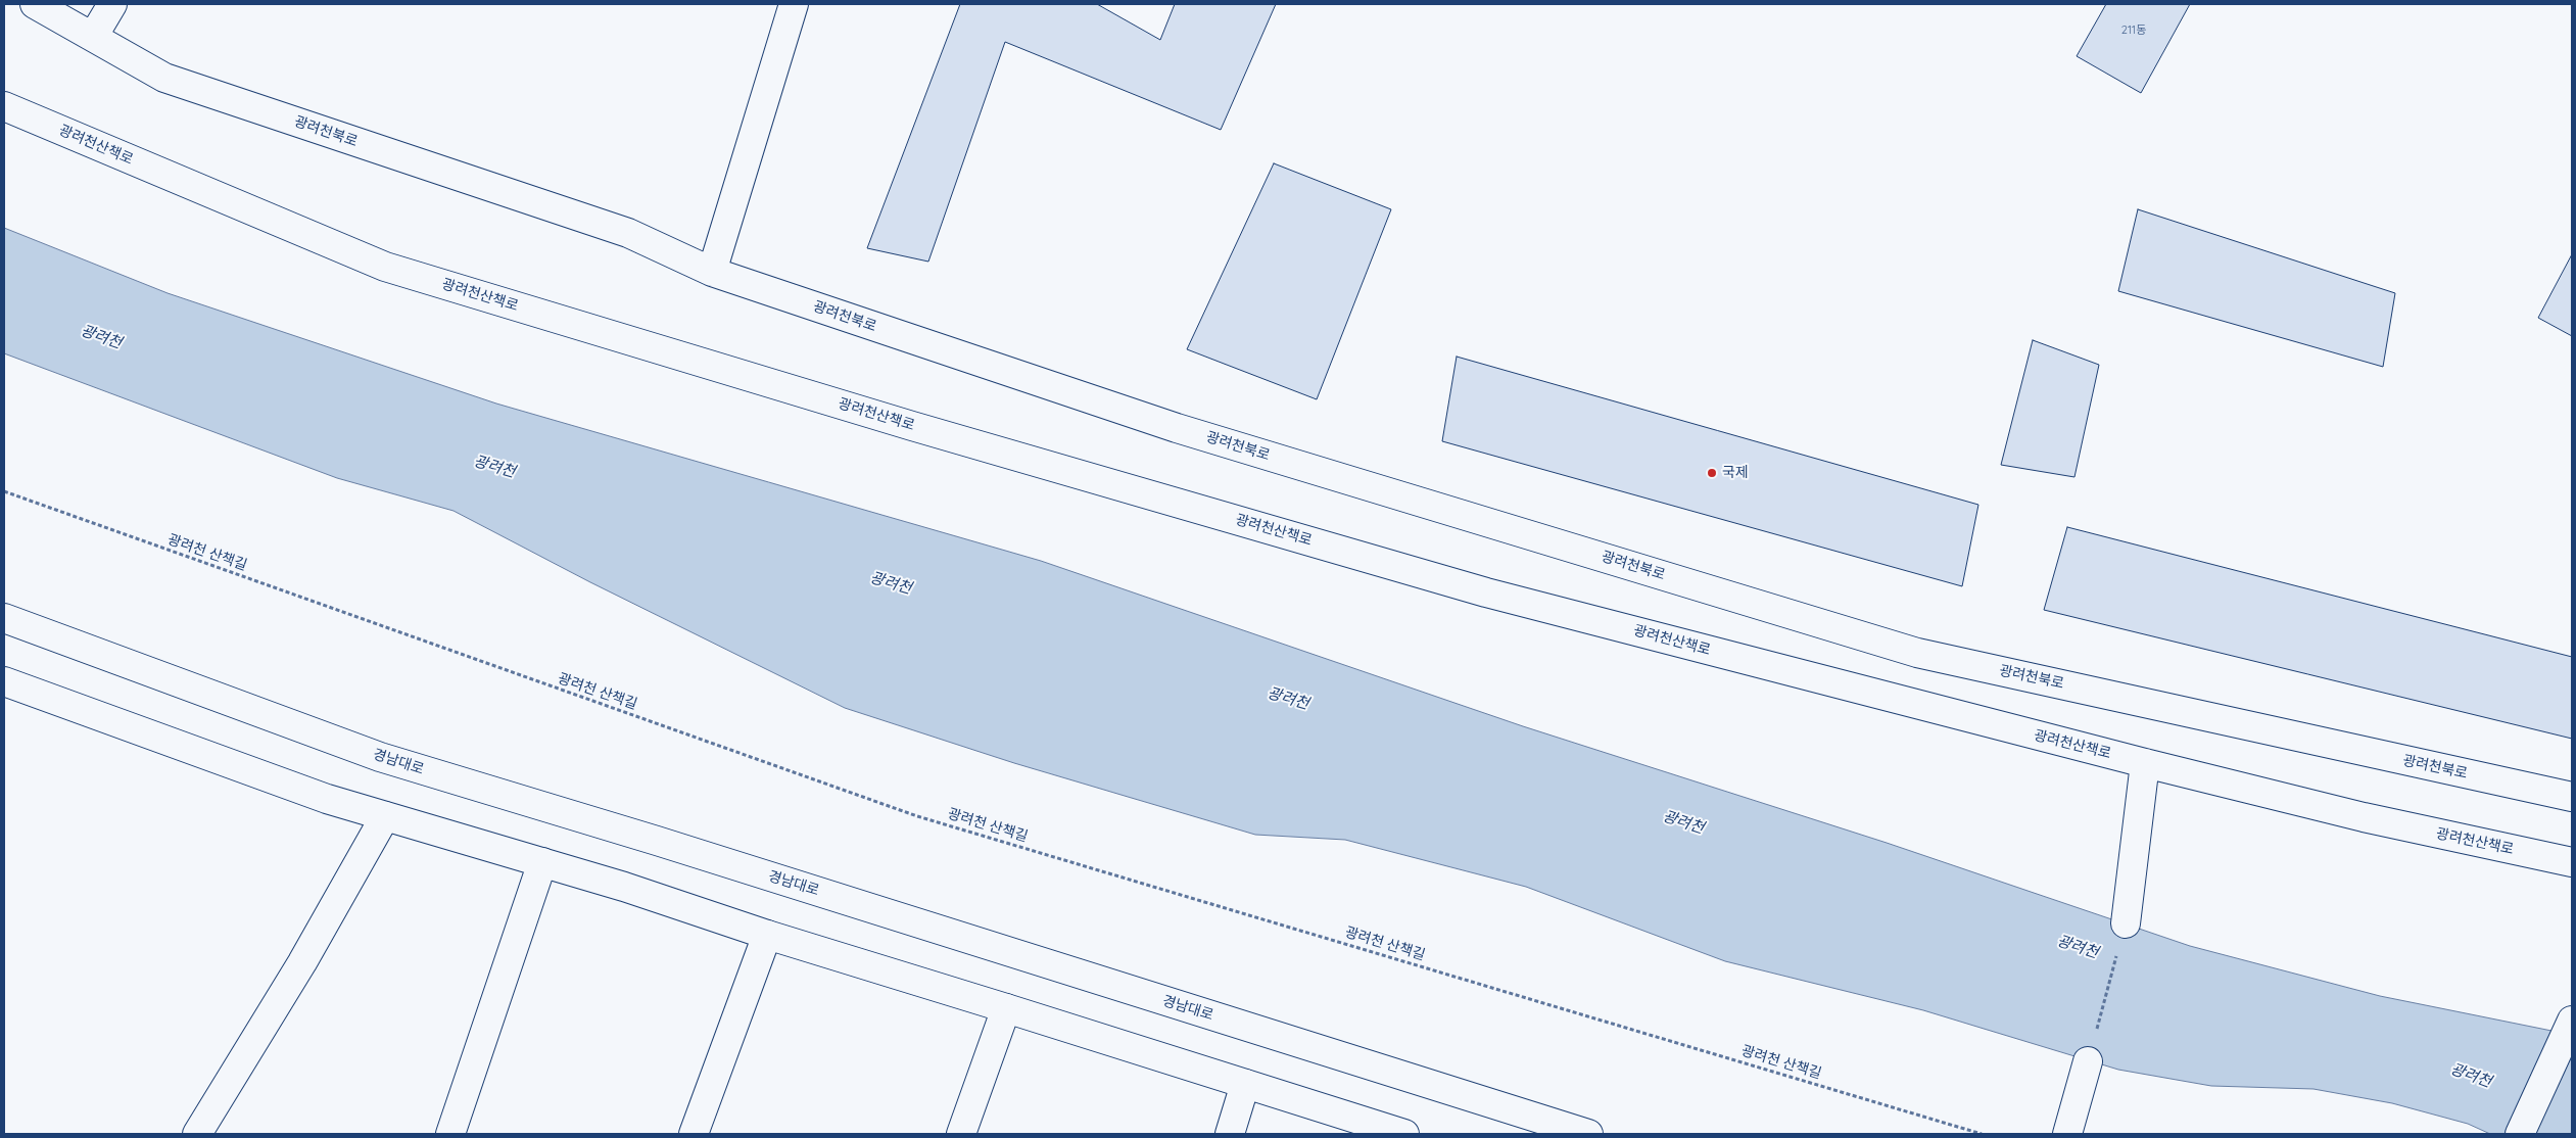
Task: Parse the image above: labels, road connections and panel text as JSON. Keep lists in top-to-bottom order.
{
  "streets": {
    "main road": ["광려천북로", "광려천산책로", "경남대로"],
    "path": ["광려천 산책길"]
  },
  "water": ["광려천"],
  "places": ["국제"],
  "house_numbers": ["211동"]
}
